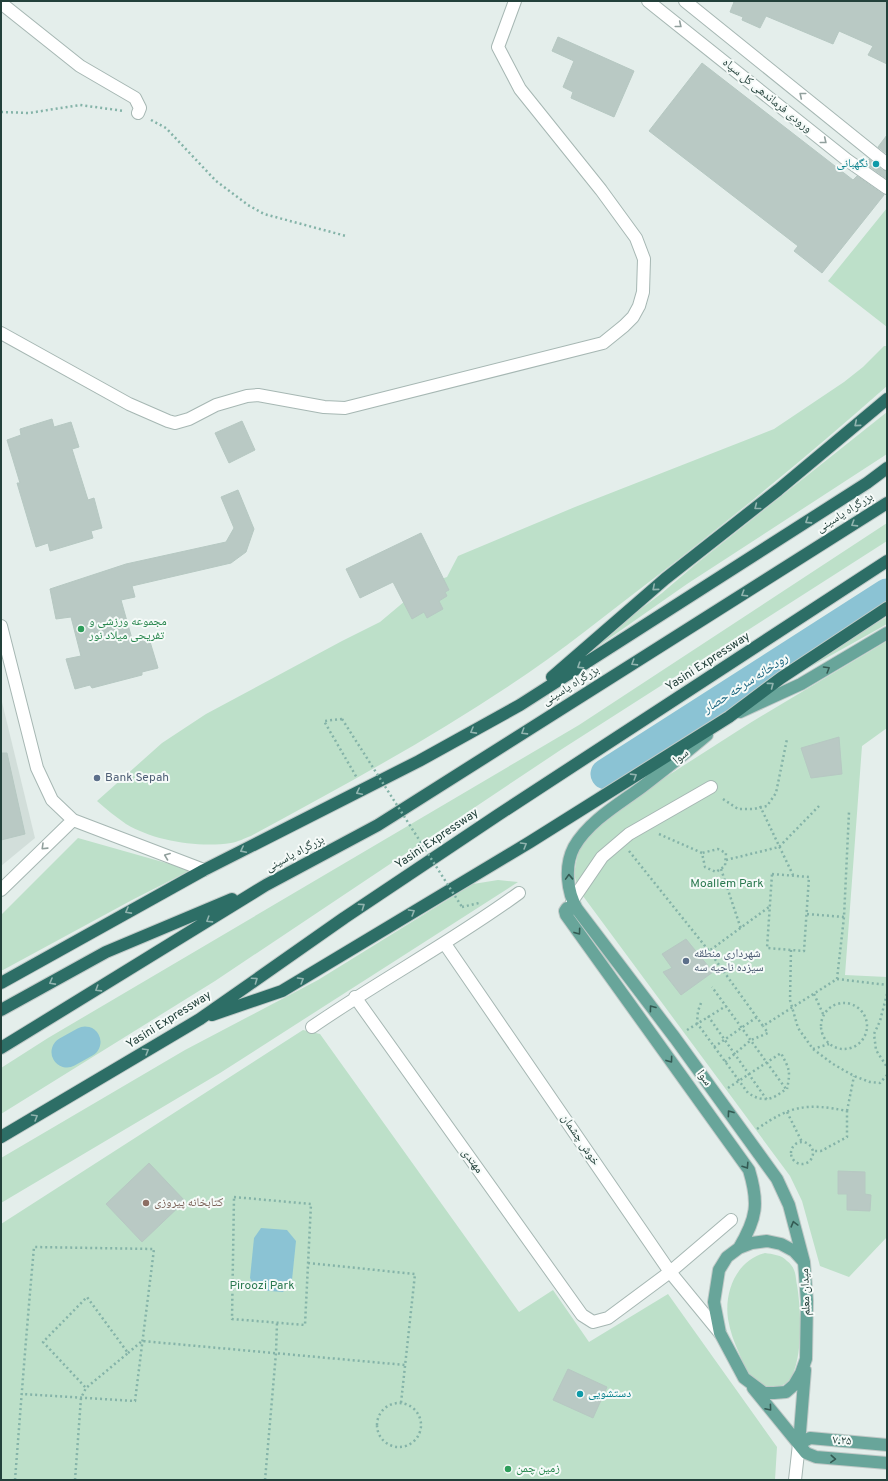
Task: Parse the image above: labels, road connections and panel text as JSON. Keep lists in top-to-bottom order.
{
  "streets": {
    "highway": ["بزرگراه یاسینی", "Yasini Expressway"],
    "main road": ["سوا", "میدان معلم", "۷.۲۵"],
    "street": ["ورودی فرماندهی کل سپاه", "خوش چشمان", "مهتدی"]
  },
  "crossings": [
    ["سوا", "خوش چشمان"],
    ["سوا", "میدان معلم"],
    ["خوش چشمان", "مهتدی"],
    ["خوش چشمان", "میدان معلم"]
  ],
  "water": ["رودخانه سرخه حصار"],
  "parks": ["Moallem Park", "Piroozi Park"],
  "places": [
    "نگهبانی",
    "مجموعه ورزشی و تفریحی میلاد نور",
    "Bank Sepah",
    "شهرداری منطقه سیزده ناحیه سه",
    "کتابخانه پیروزی",
    "دستشویی",
    "زمین چمن"
  ]
}
